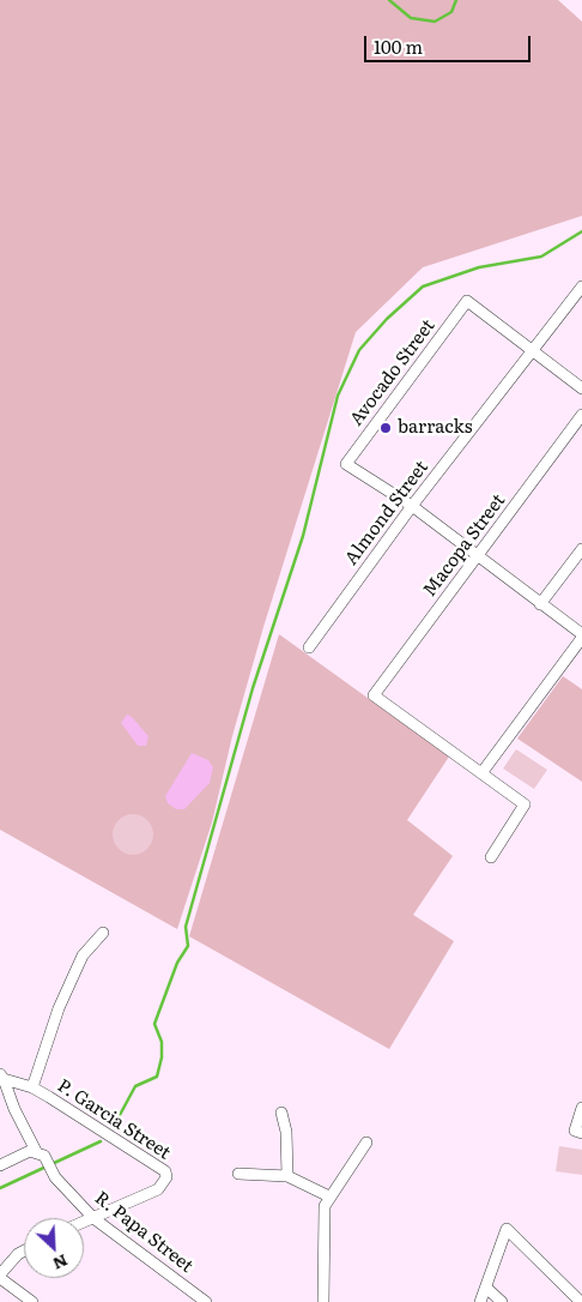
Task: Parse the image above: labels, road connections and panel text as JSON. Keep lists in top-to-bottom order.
{
  "streets": {
    "street": [
      "Avocado Street",
      "Almond Street",
      "Macopa Street",
      "P. Garcia Street",
      "R. Papa Street"
    ]
  },
  "crossings": [
    ["Avocado Street", "Almond Street"],
    ["P. Garcia Street", "R. Papa Street"]
  ],
  "places": ["barracks"],
  "scale_bar": "100 m",
  "north": "bottom right"
}
